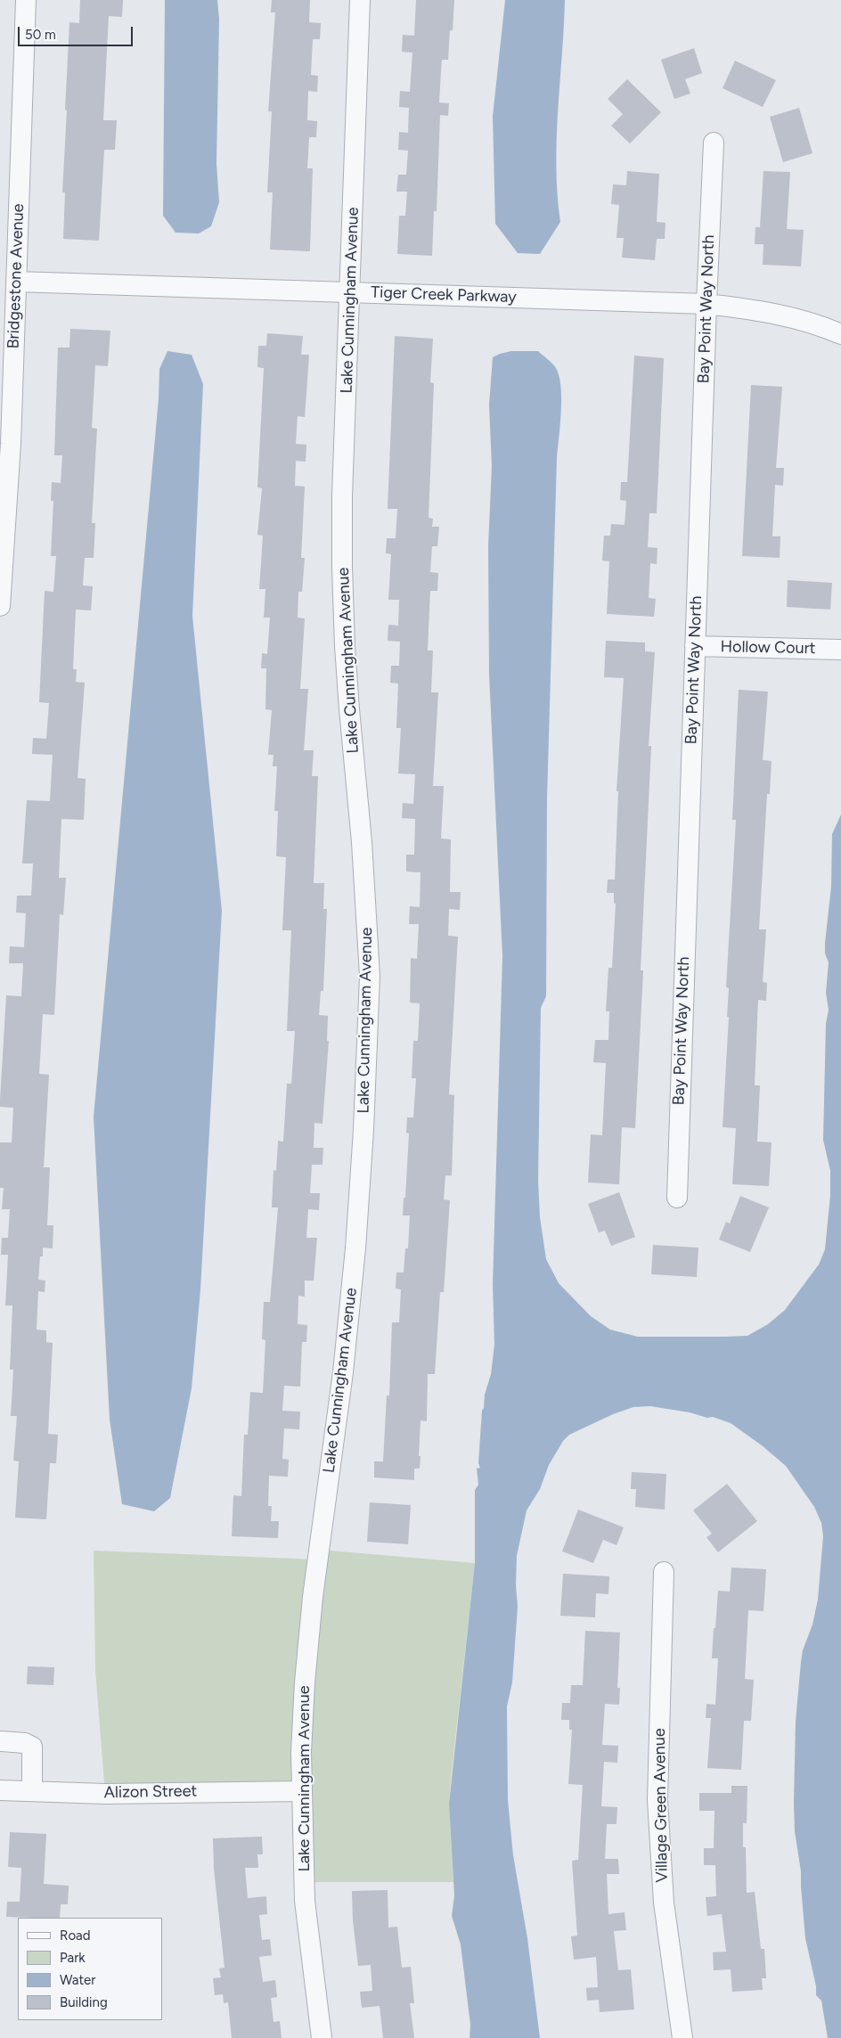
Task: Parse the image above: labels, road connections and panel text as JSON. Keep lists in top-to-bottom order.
{
  "streets": {
    "street": [
      "Bridgestone Avenue",
      "Tiger Creek Parkway",
      "Lake Cunningham Avenue",
      "Bay Point Way North",
      "Hollow Court",
      "Alizon Street",
      "Village Green Avenue"
    ]
  },
  "crossings": [
    ["Bridgestone Avenue", "Tiger Creek Parkway"],
    ["Tiger Creek Parkway", "Lake Cunningham Avenue"],
    ["Tiger Creek Parkway", "Bay Point Way North"],
    ["Lake Cunningham Avenue", "Alizon Street"],
    ["Bay Point Way North", "Hollow Court"]
  ],
  "legend": [
    "Road",
    "Park",
    "Water",
    "Building"
  ],
  "scale_bar": "50 m"
}
